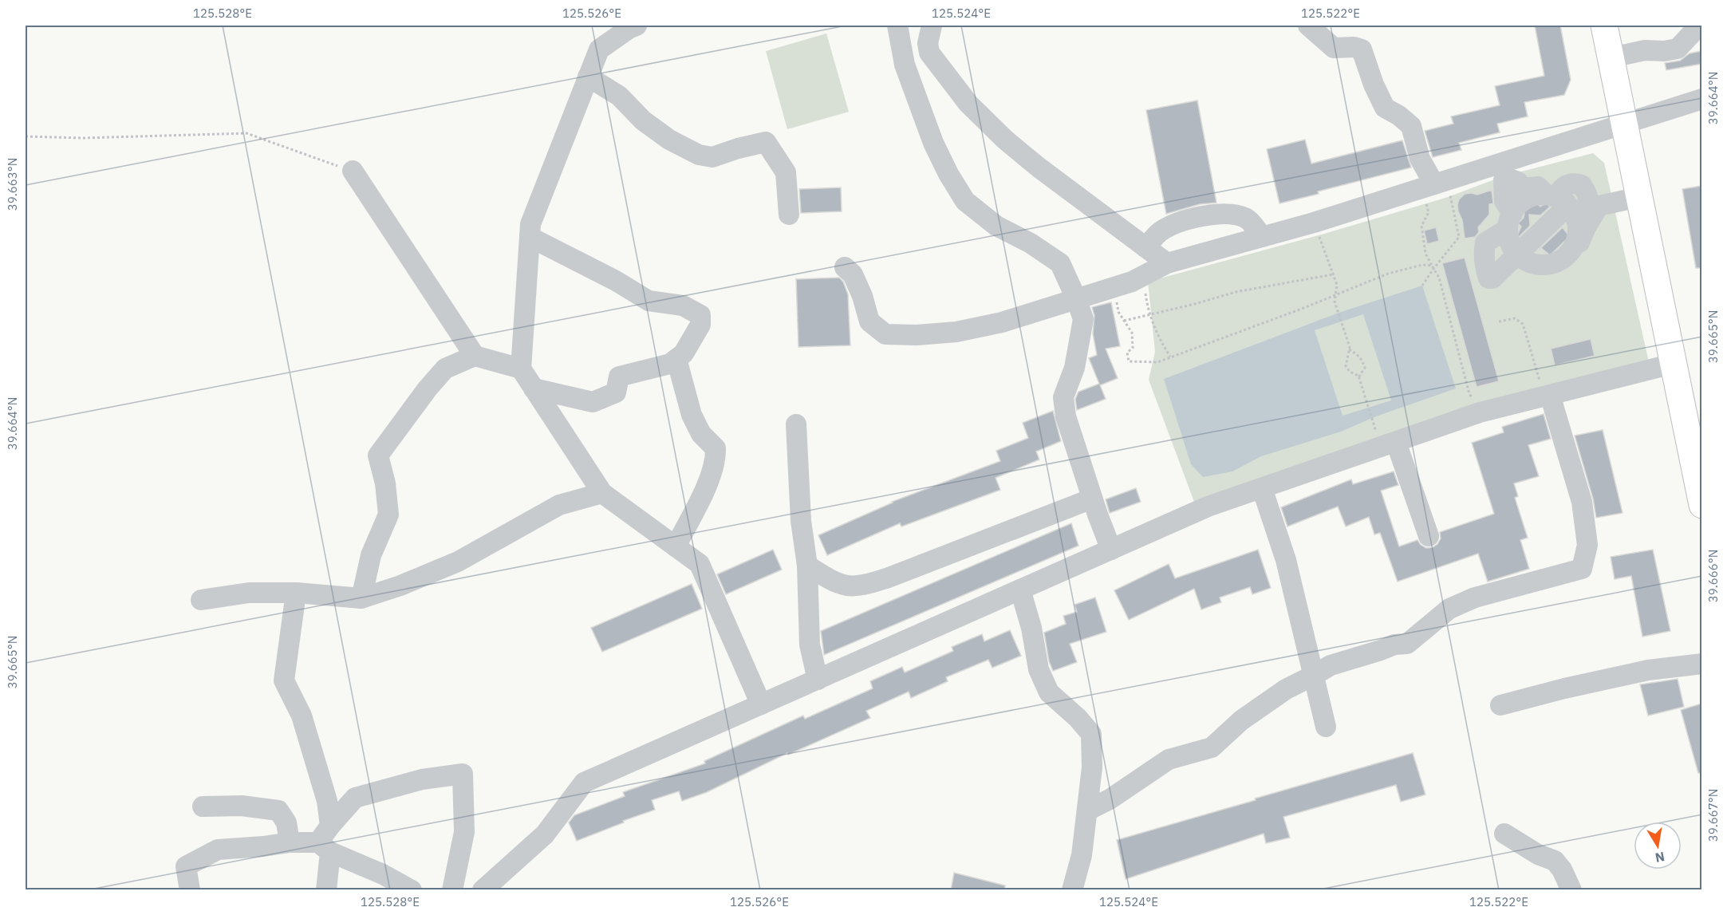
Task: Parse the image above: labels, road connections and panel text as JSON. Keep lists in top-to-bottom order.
{
  "north": "bottom",
  "coordinates": [
    "125.528°E",
    "125.526°E",
    "125.524°E",
    "125.522°E",
    "39.664°N",
    "39.663°N",
    "39.665°N",
    "39.666°N",
    "39.667°N"
  ]
}
